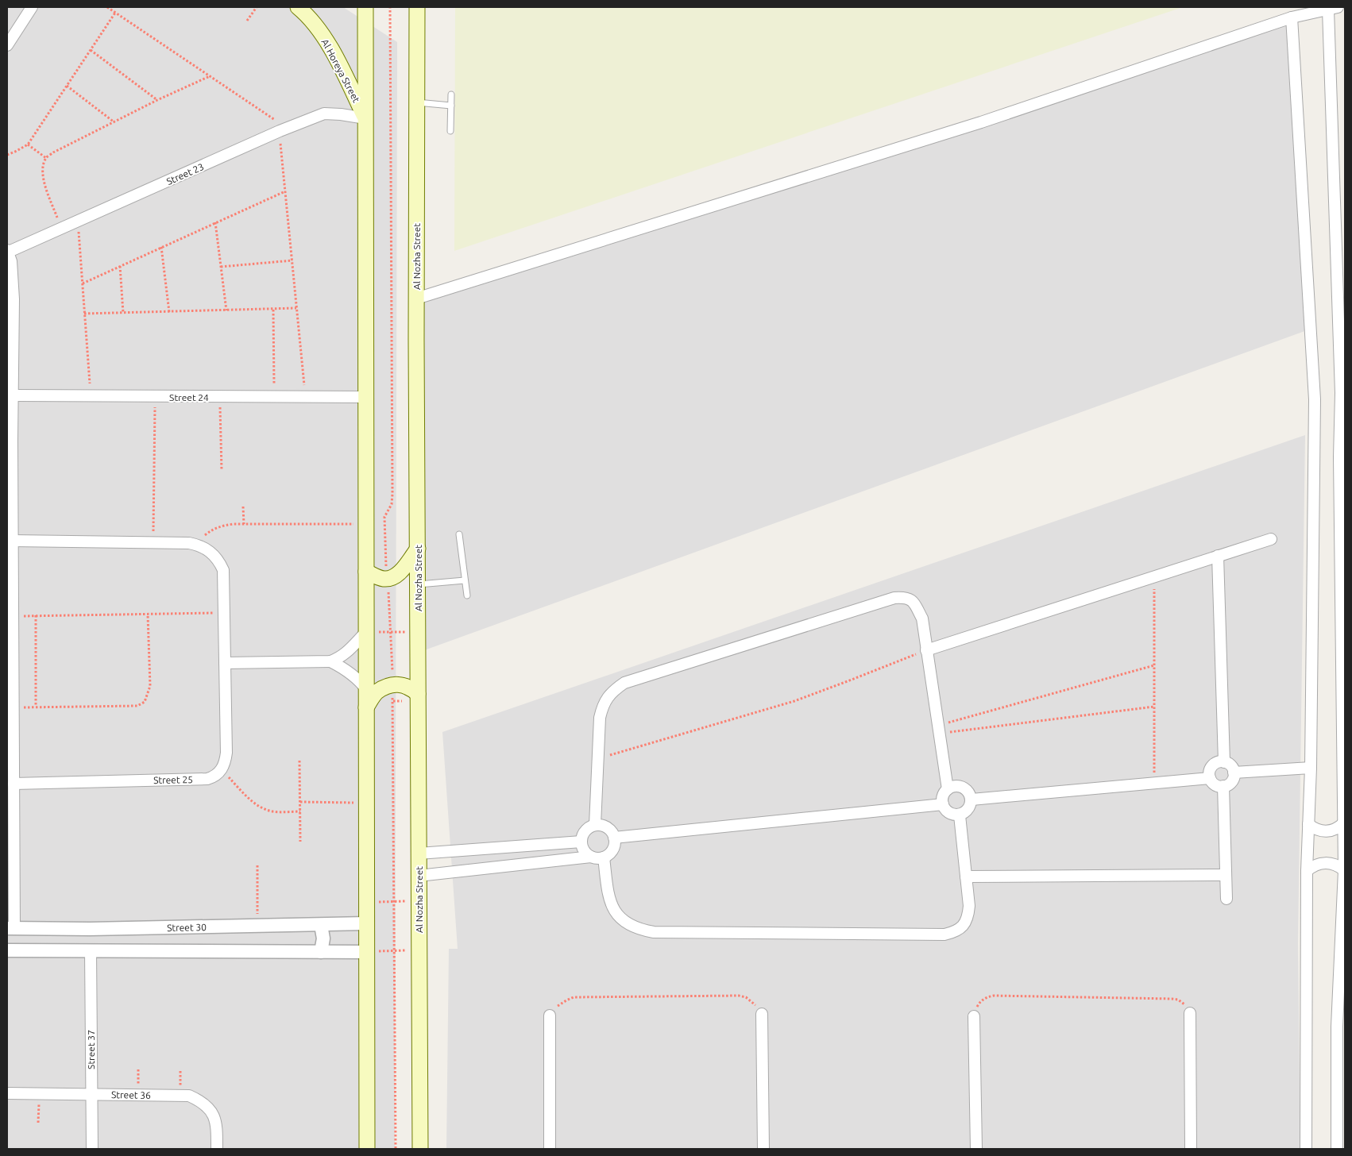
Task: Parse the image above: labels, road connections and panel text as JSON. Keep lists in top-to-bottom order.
{
  "streets": {
    "main road": ["Al Horeya Street", "Al Nozha Street"],
    "street": [
      "Street 23",
      "Street 24",
      "Street 25",
      "Street 30",
      "Street 37",
      "Street 36"
    ]
  },
  "crossings": [
    ["Al Horeya Street", "Street 23"],
    ["Street 37", "Street 36"]
  ]
}
